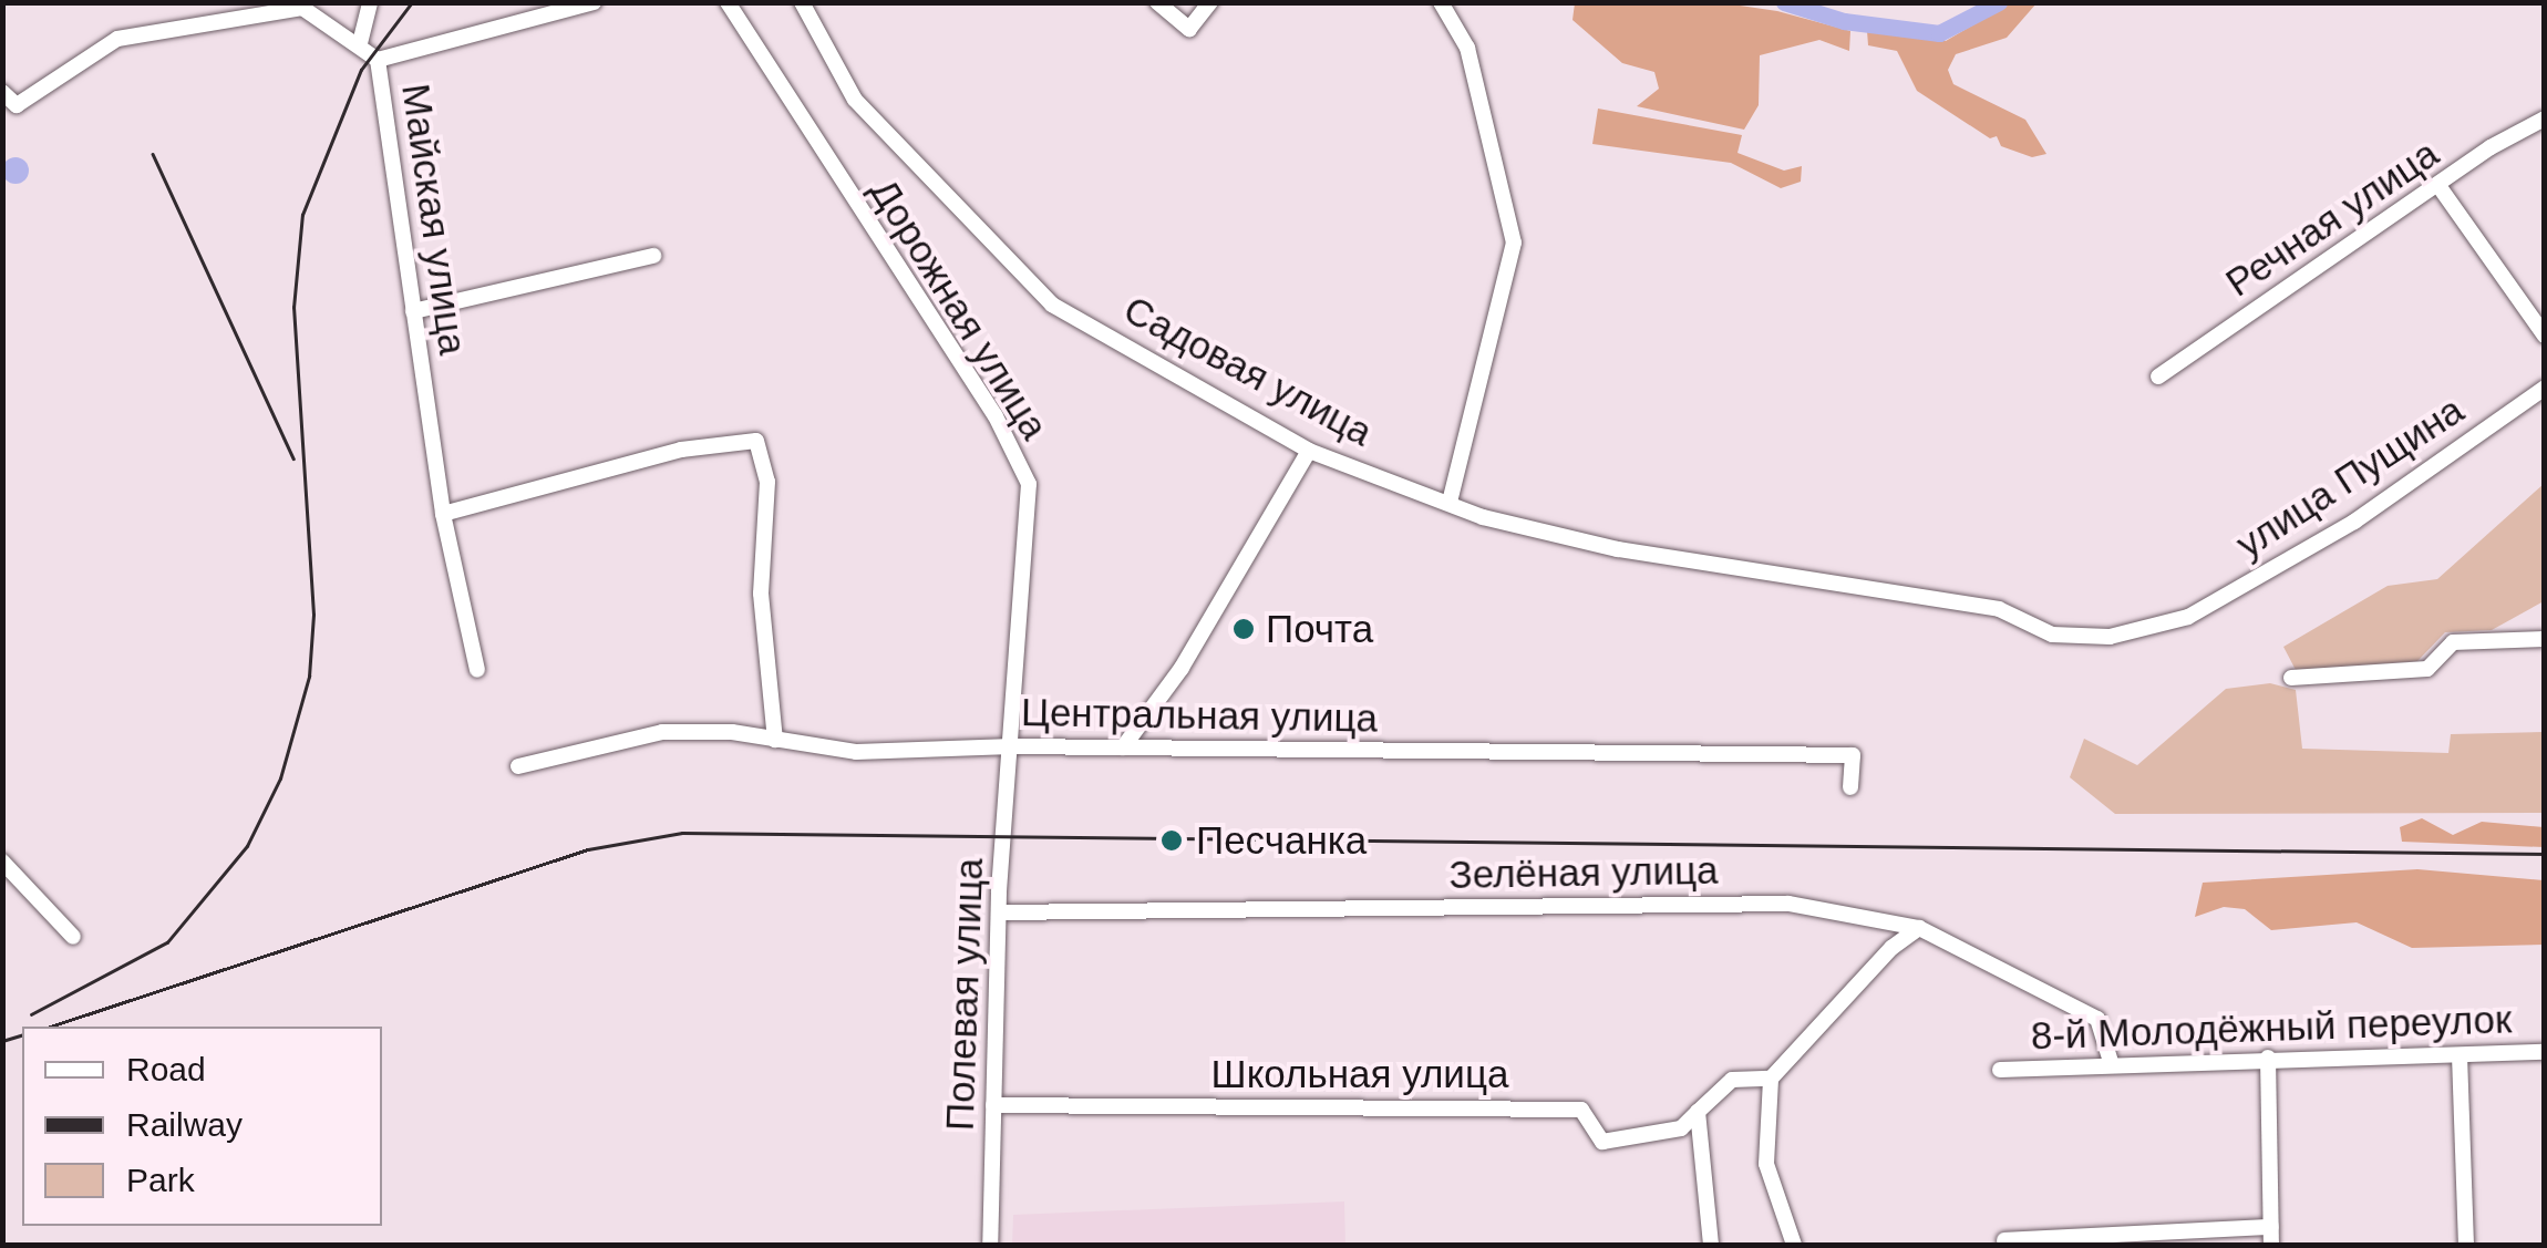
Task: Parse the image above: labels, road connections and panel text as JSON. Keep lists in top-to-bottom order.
{
  "streets": {
    "street": [
      "Речная улица",
      "Майская улица",
      "Дорожная улица",
      "Садовая улица",
      "улица Пущина",
      "Центральная улица",
      "Зелёная улица",
      "Полевая улица",
      "8-й Молодёжный переулок",
      "Школьная улица"
    ]
  },
  "crossings": [
    ["Дорожная улица", "Центральная улица"],
    ["Дорожная улица", "Полевая улица"],
    ["Садовая улица", "улица Пущина"],
    ["Центральная улица", "Полевая улица"],
    ["Зелёная улица", "Полевая улица"],
    ["Зелёная улица", "8-й Молодёжный переулок"],
    ["Полевая улица", "Школьная улица"]
  ],
  "places": ["Почта", "Песчанка"],
  "legend": ["Road", "Railway", "Park"]
}
